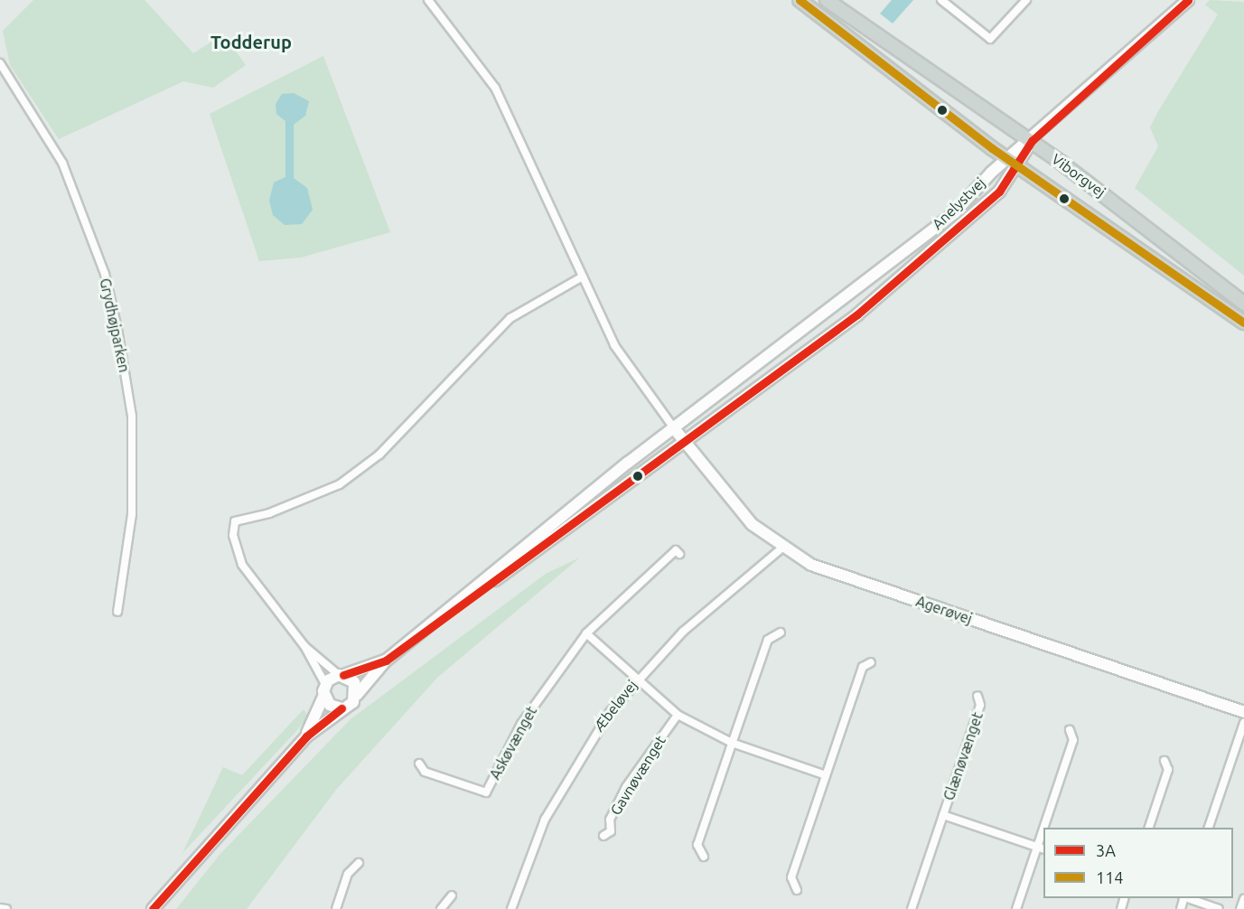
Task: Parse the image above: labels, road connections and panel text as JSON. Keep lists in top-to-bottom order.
{
  "streets": {
    "main road": ["Viborgvej"],
    "street": [
      "Anelystvej",
      "Grydhøjparken",
      "Agerøvej",
      "Æbeløvej",
      "Askøvænget",
      "Glænøvænget",
      "Gavnøvænget"
    ]
  },
  "crossings": [
    ["Viborgvej", "Anelystvej"],
    ["Anelystvej", "Agerøvej"],
    ["Agerøvej", "Æbeløvej"]
  ],
  "districts": ["Todderup"],
  "lines": ["transit line 3A", "transit line 114"],
  "legend": ["3A", "114"]
}
